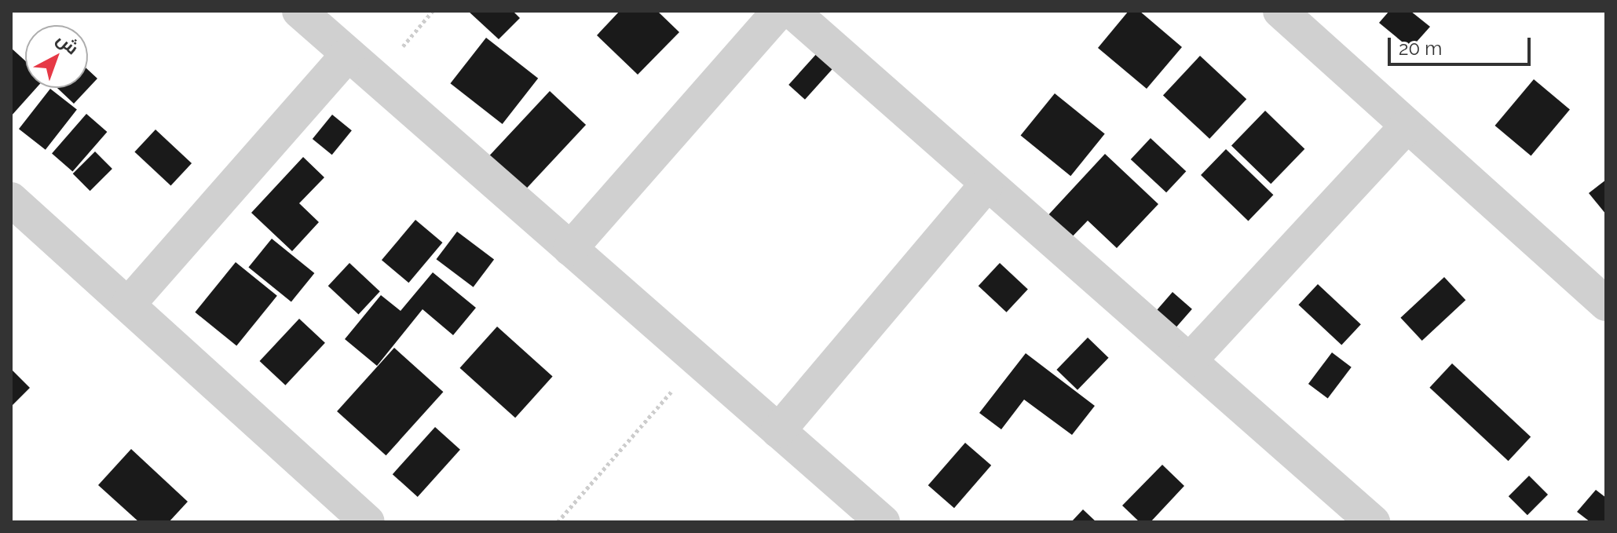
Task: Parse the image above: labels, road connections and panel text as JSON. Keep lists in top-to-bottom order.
{
  "scale_bar": "20 m",
  "north": "top right"
}
